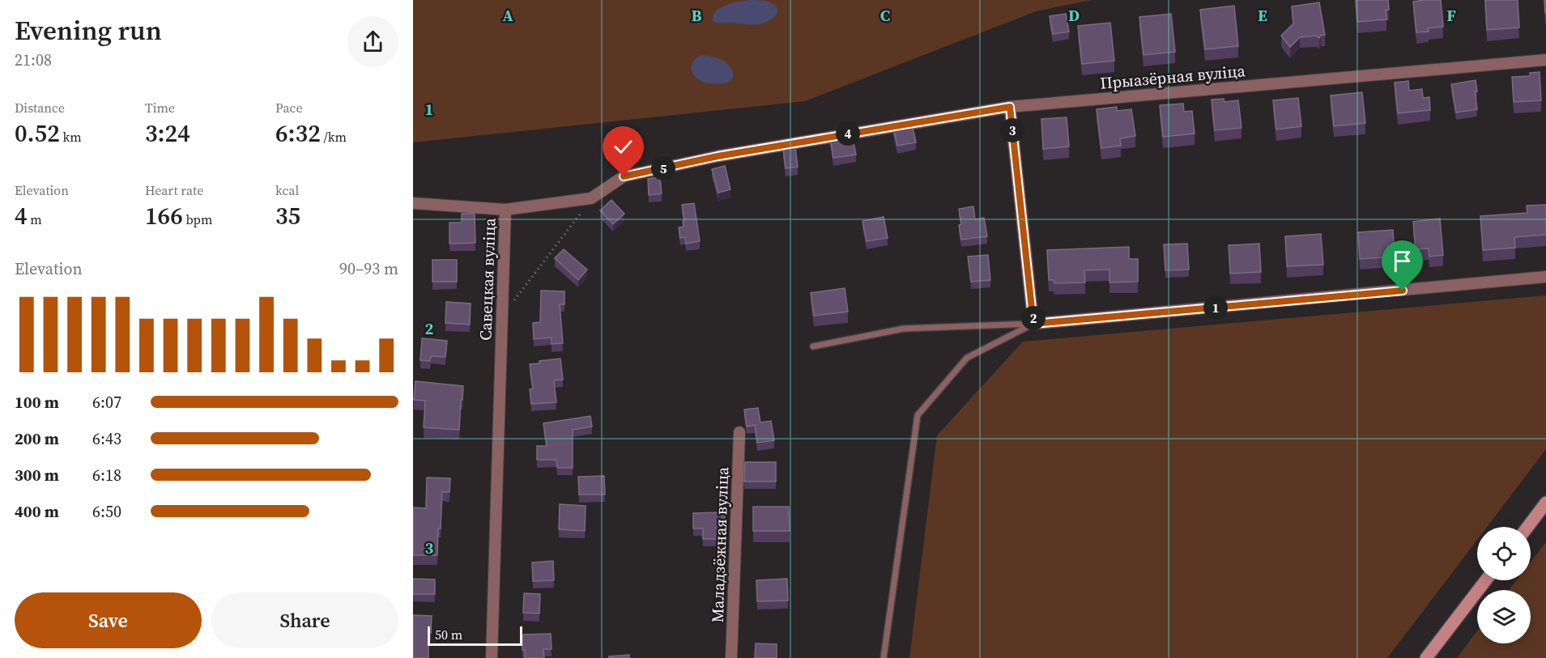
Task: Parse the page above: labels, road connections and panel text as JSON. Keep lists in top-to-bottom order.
{
  "streets": {
    "street": ["Прыазёрная вуліца", "Савецкая вуліца", "Маладзёжная вуліца"]
  },
  "crossings": [
    ["Прыазёрная вуліца", "Савецкая вуліца"]
  ],
  "scale_bar": "50 m",
  "page": {
    "heading": ["Evening run", "21:08"],
    "stats": [
      ["Distance", "0.52 km"],
      ["Time", "3:24"],
      ["Pace", "6:32 /km"],
      ["Elevation", "4 m"],
      ["Heart rate", "166 bpm"],
      ["kcal", "35"]
    ],
    "pins": [
      "3",
      "4",
      "5",
      "1",
      "2"
    ],
    "chart": ["Elevation", "90–93 m"],
    "list": [
      {
        "name": "100 m",
        "note": "6:07"
      },
      {
        "name": "200 m",
        "note": "6:43"
      },
      {
        "name": "300 m",
        "note": "6:18"
      },
      {
        "name": "400 m",
        "note": "6:50"
      }
    ],
    "buttons": ["Save", "Share"],
    "scale": "50 m"
  },
  "grid": {
    "columns": [
      "A",
      "B",
      "C",
      "D",
      "E",
      "F"
    ],
    "rows": ["1", "2", "3"]
  }
}
